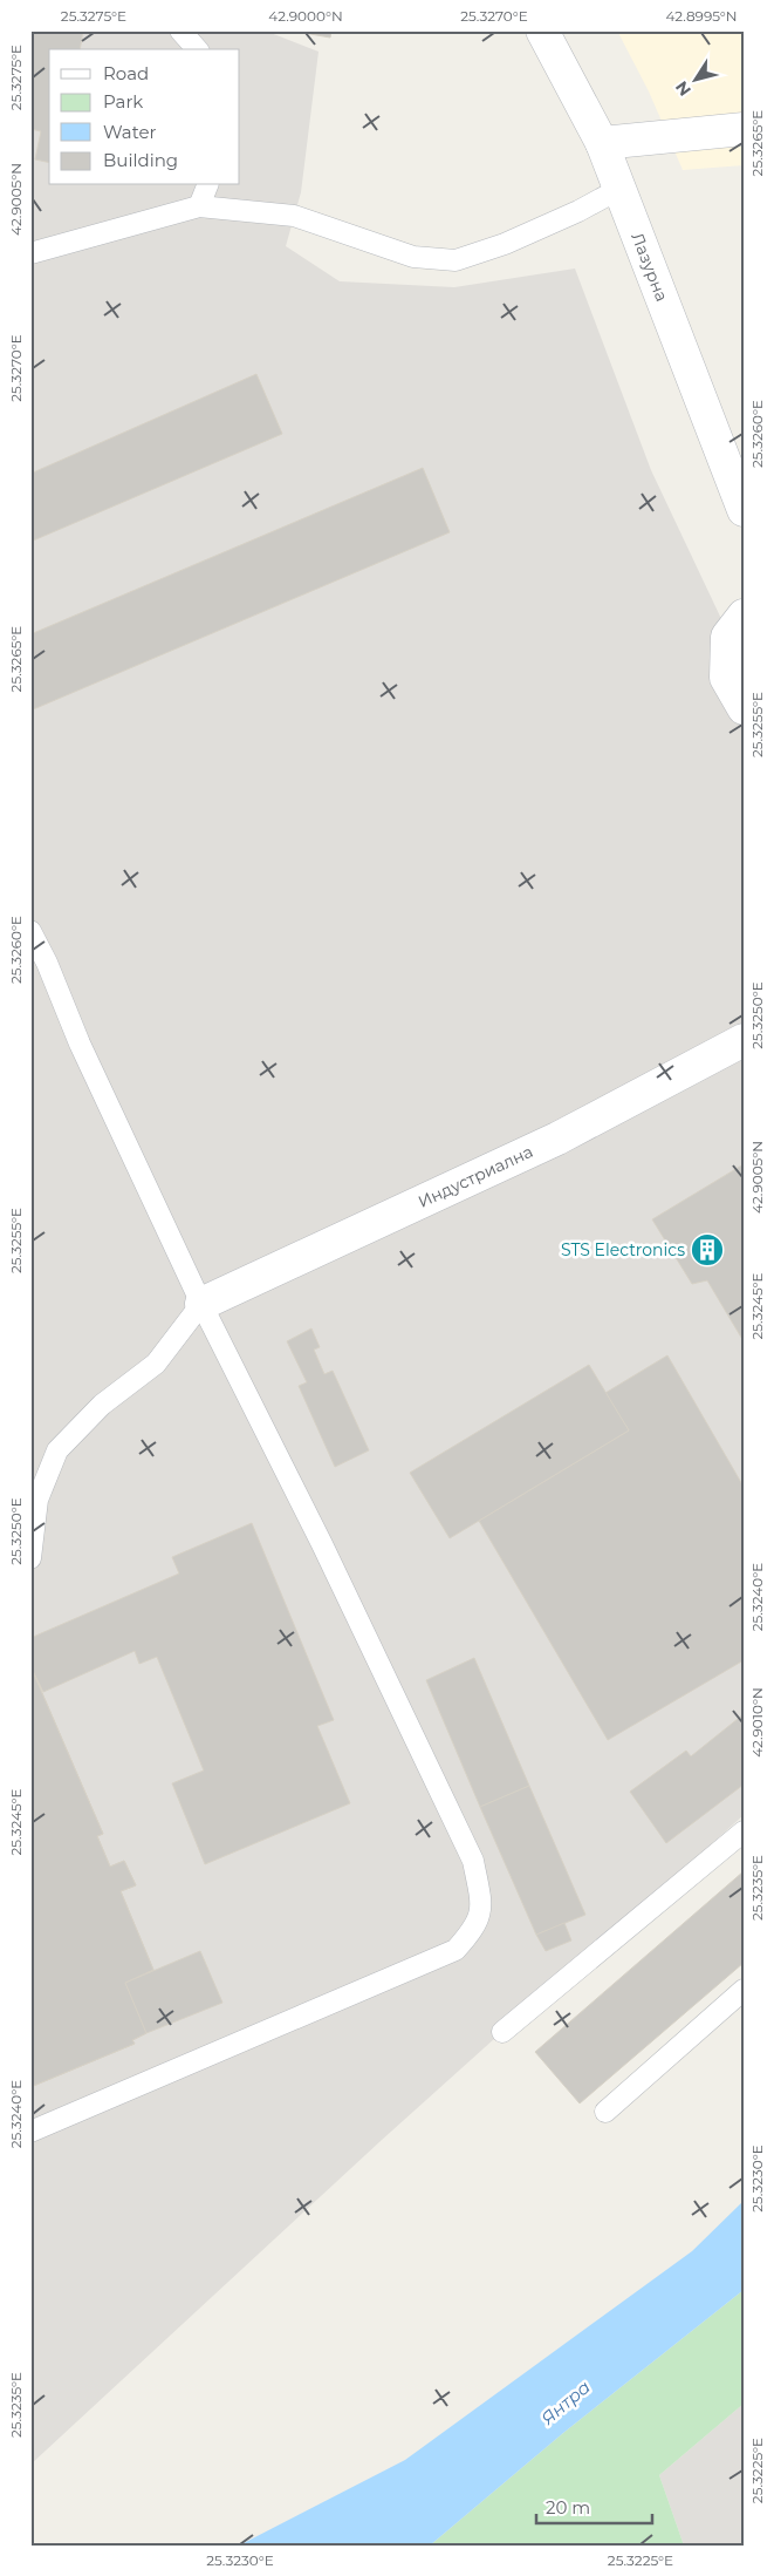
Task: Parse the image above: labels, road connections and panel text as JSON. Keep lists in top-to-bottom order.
{
  "streets": {
    "street": ["Лазурна", "Индустриална"]
  },
  "water": ["Янтра"],
  "places": {
    "building": ["STS Electronics"]
  },
  "legend": [
    "Road",
    "Park",
    "Water",
    "Building"
  ],
  "scale_bar": "20 m",
  "north": "bottom left",
  "coordinates": [
    "25.3275°E",
    "42.9000°N",
    "25.3270°E",
    "42.8995°N",
    "25.3265°E",
    "42.9005°N",
    "25.3260°E",
    "25.3255°E",
    "25.3250°E",
    "25.3245°E",
    "25.3240°E",
    "42.9010°N",
    "25.3235°E",
    "25.3230°E",
    "25.3225°E"
  ]
}
